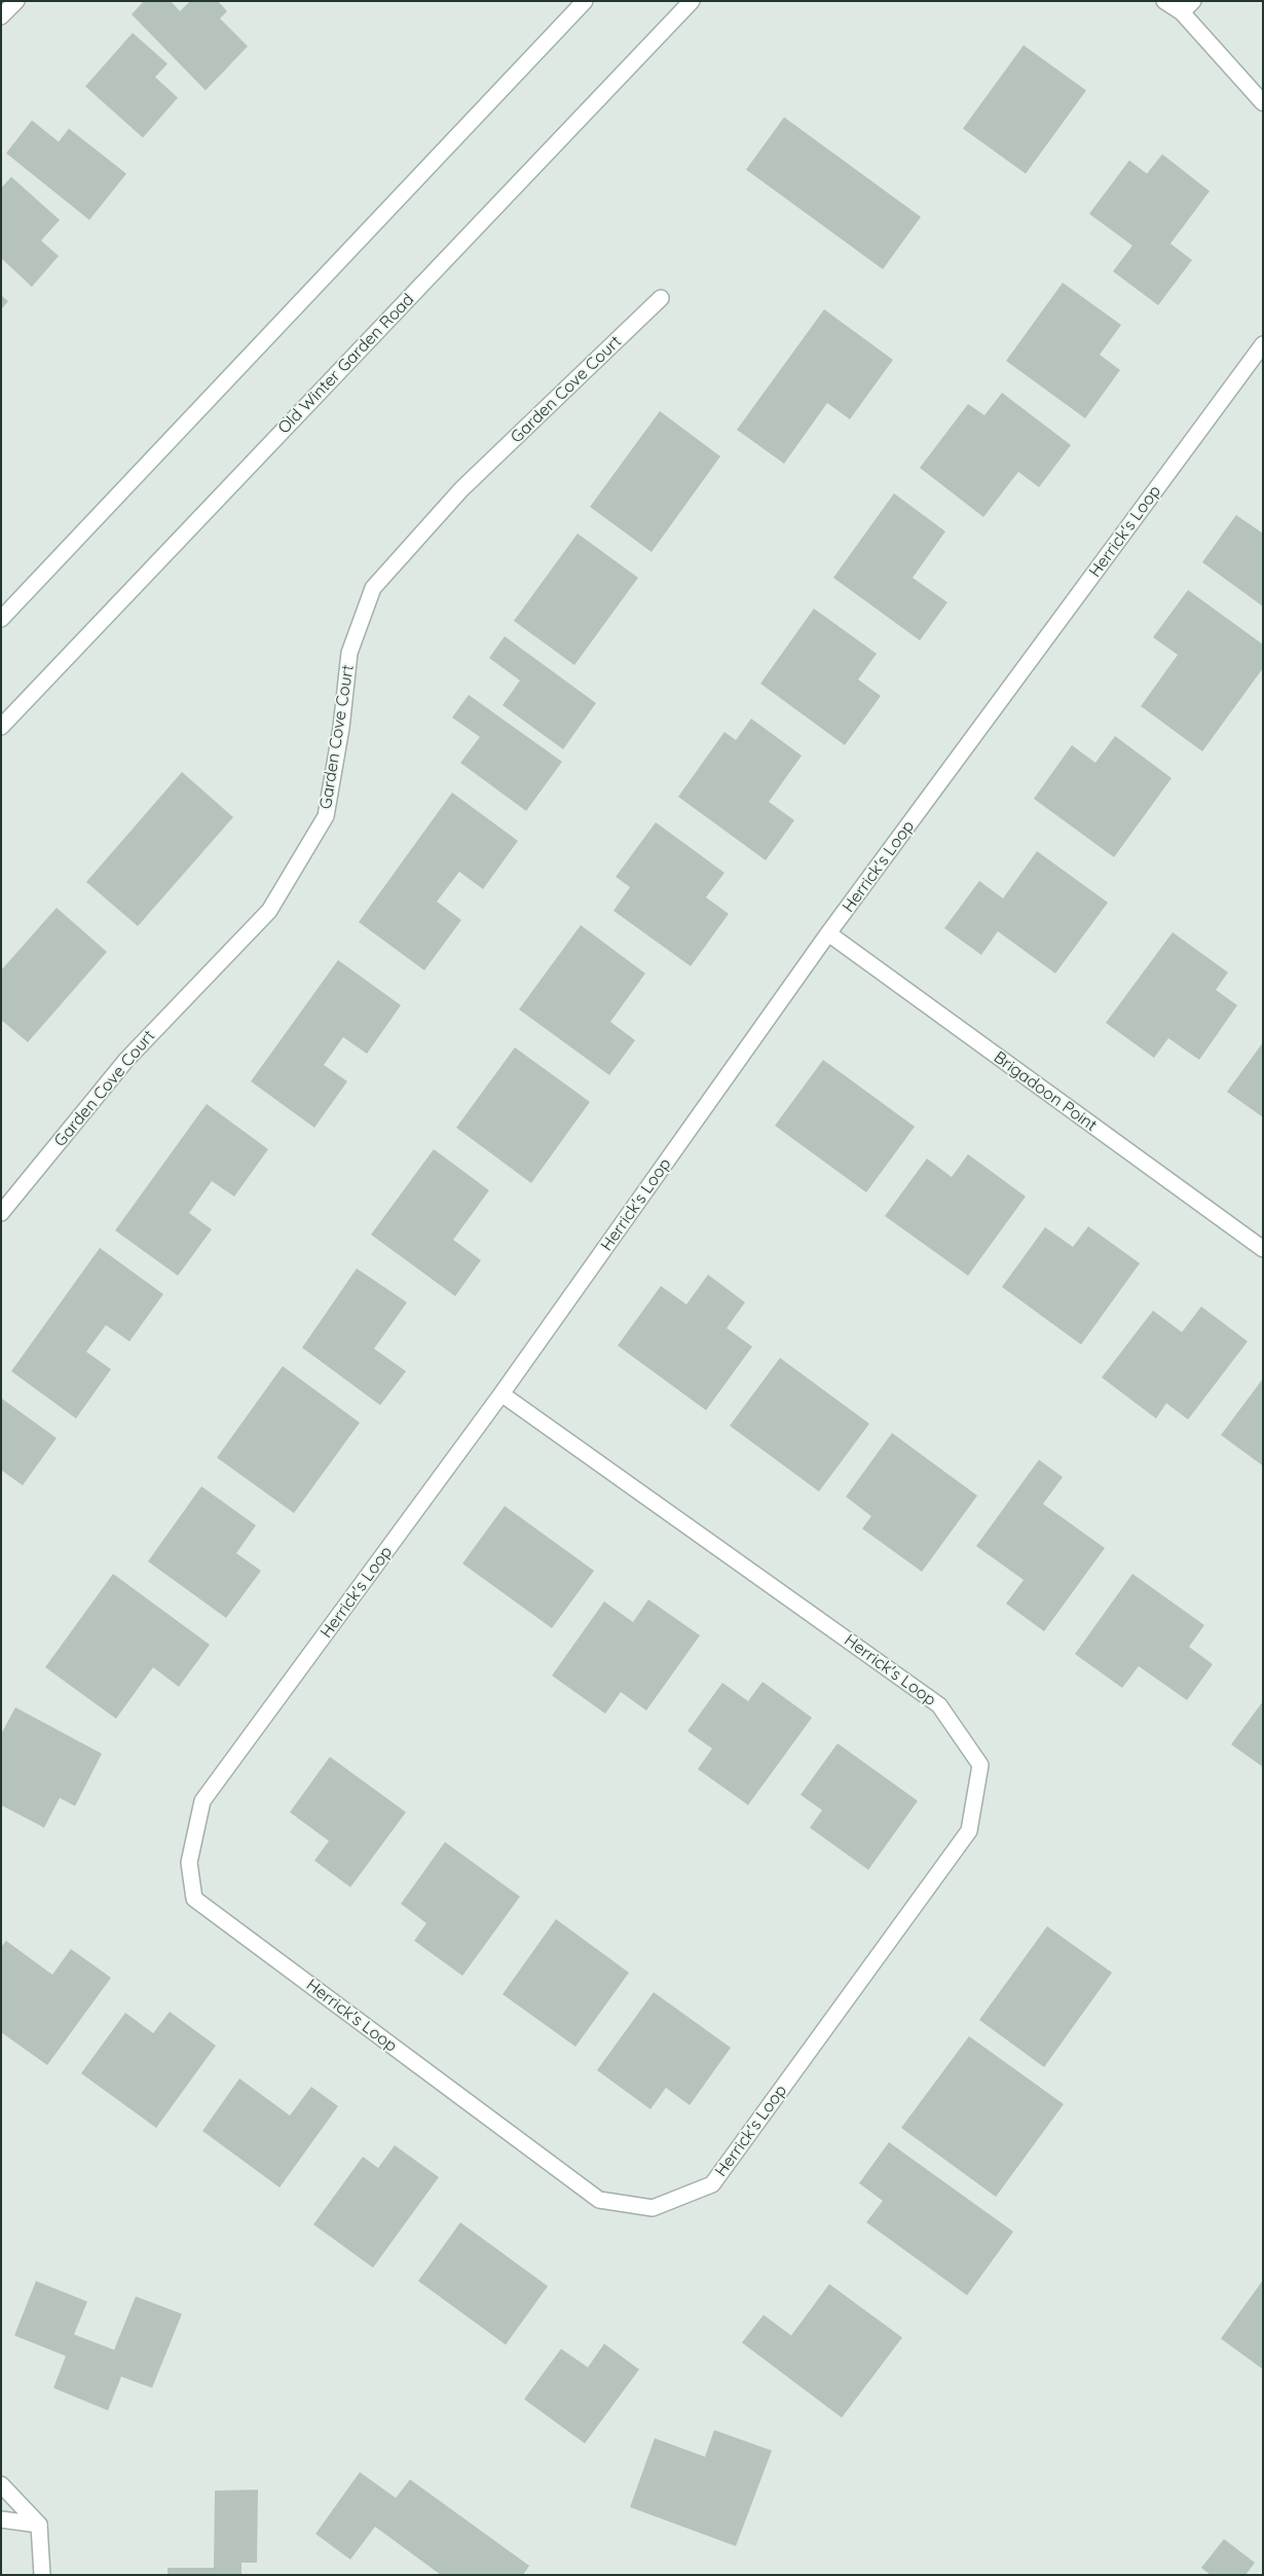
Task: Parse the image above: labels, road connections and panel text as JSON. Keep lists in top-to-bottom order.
{
  "streets": {
    "street": [
      "Old Winter Garden Road",
      "Garden Cove Court",
      "Herrick's Loop",
      "Brigadoon Point"
    ]
  },
  "crossings": [
    ["Herrick's Loop", "Brigadoon Point"]
  ]
}
